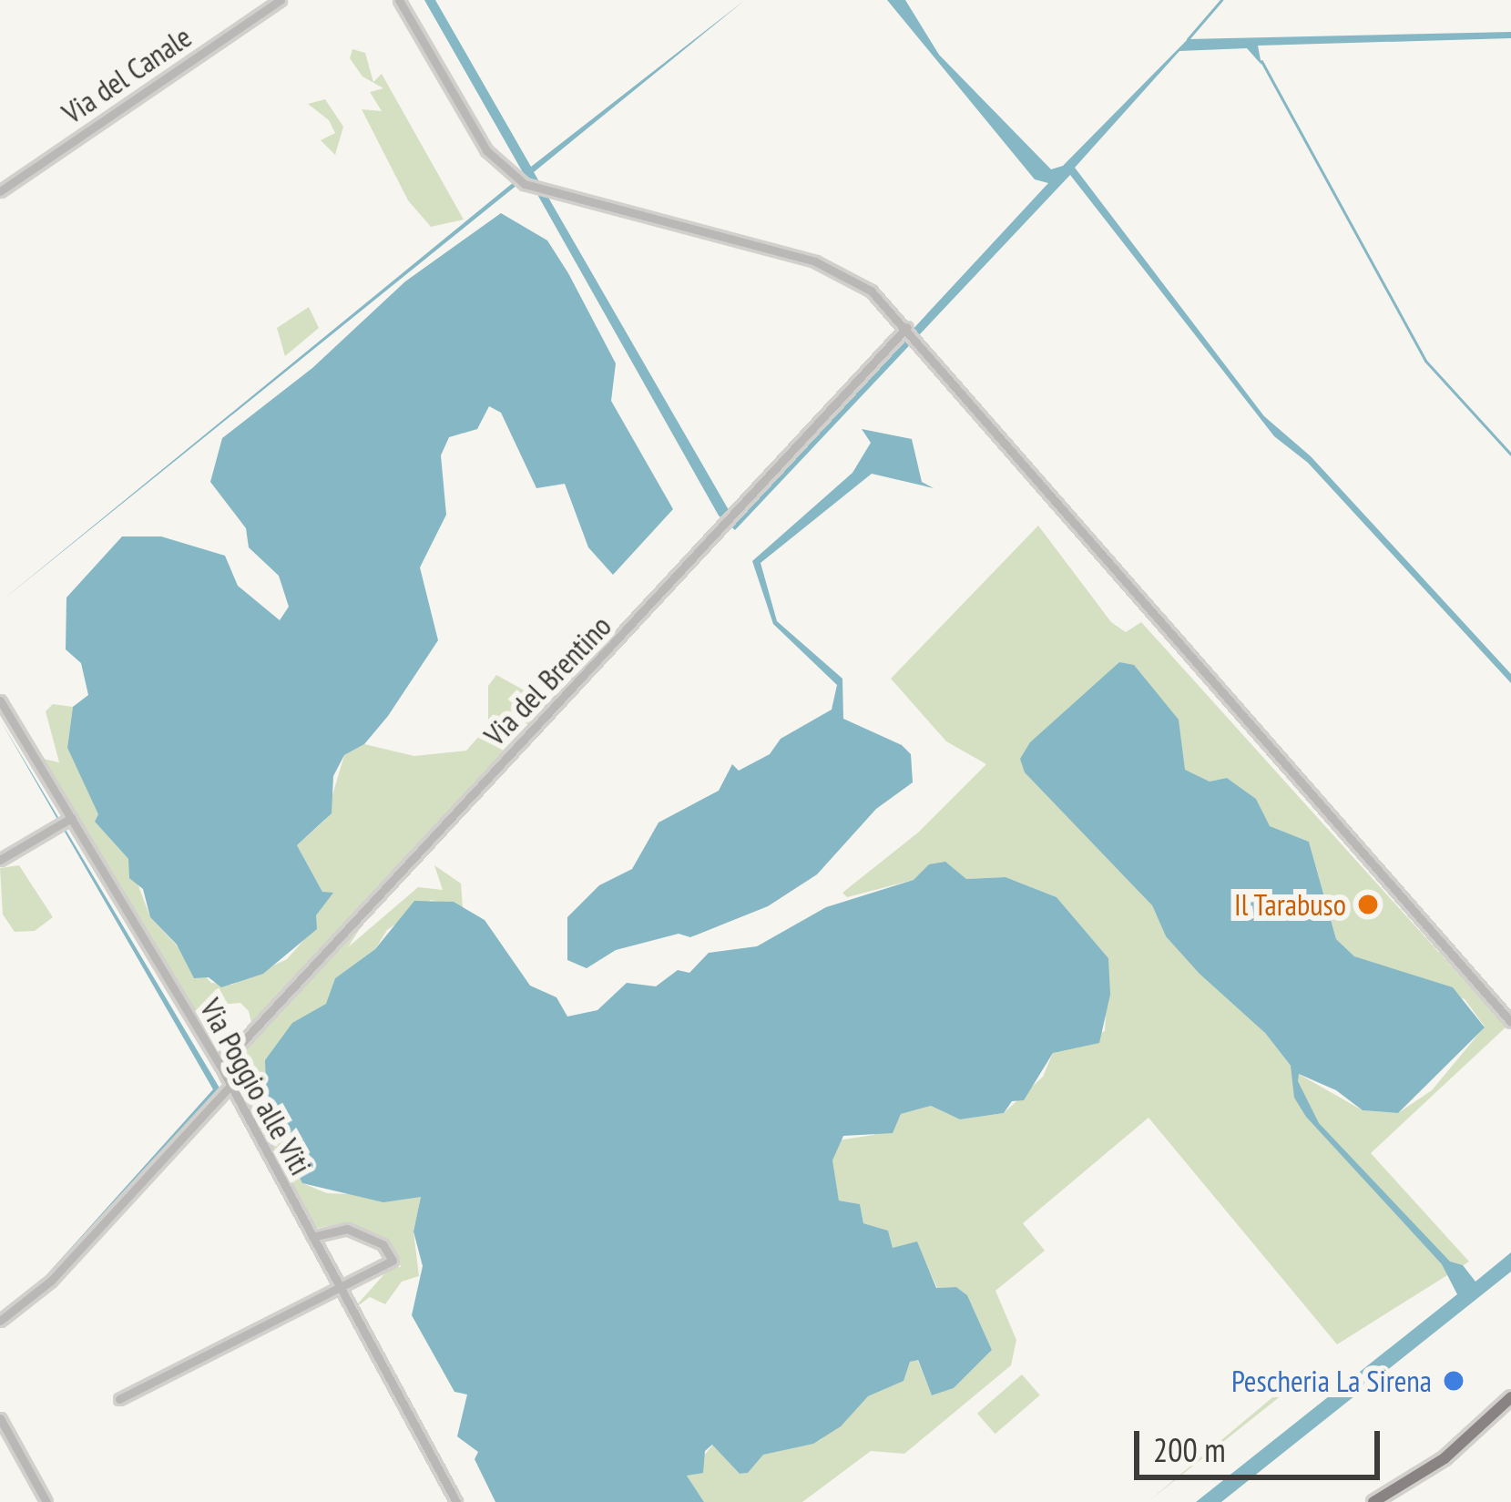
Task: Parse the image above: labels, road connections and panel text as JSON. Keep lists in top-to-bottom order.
{
  "streets": {
    "street": ["Via del Canale", "Via del Brentino", "Via Poggio alle Viti"]
  },
  "crossings": [
    ["Via del Brentino", "Via Poggio alle Viti"]
  ],
  "places": ["Il Tarabuso", "Pescheria La Sirena"],
  "scale_bar": "200 m"
}
